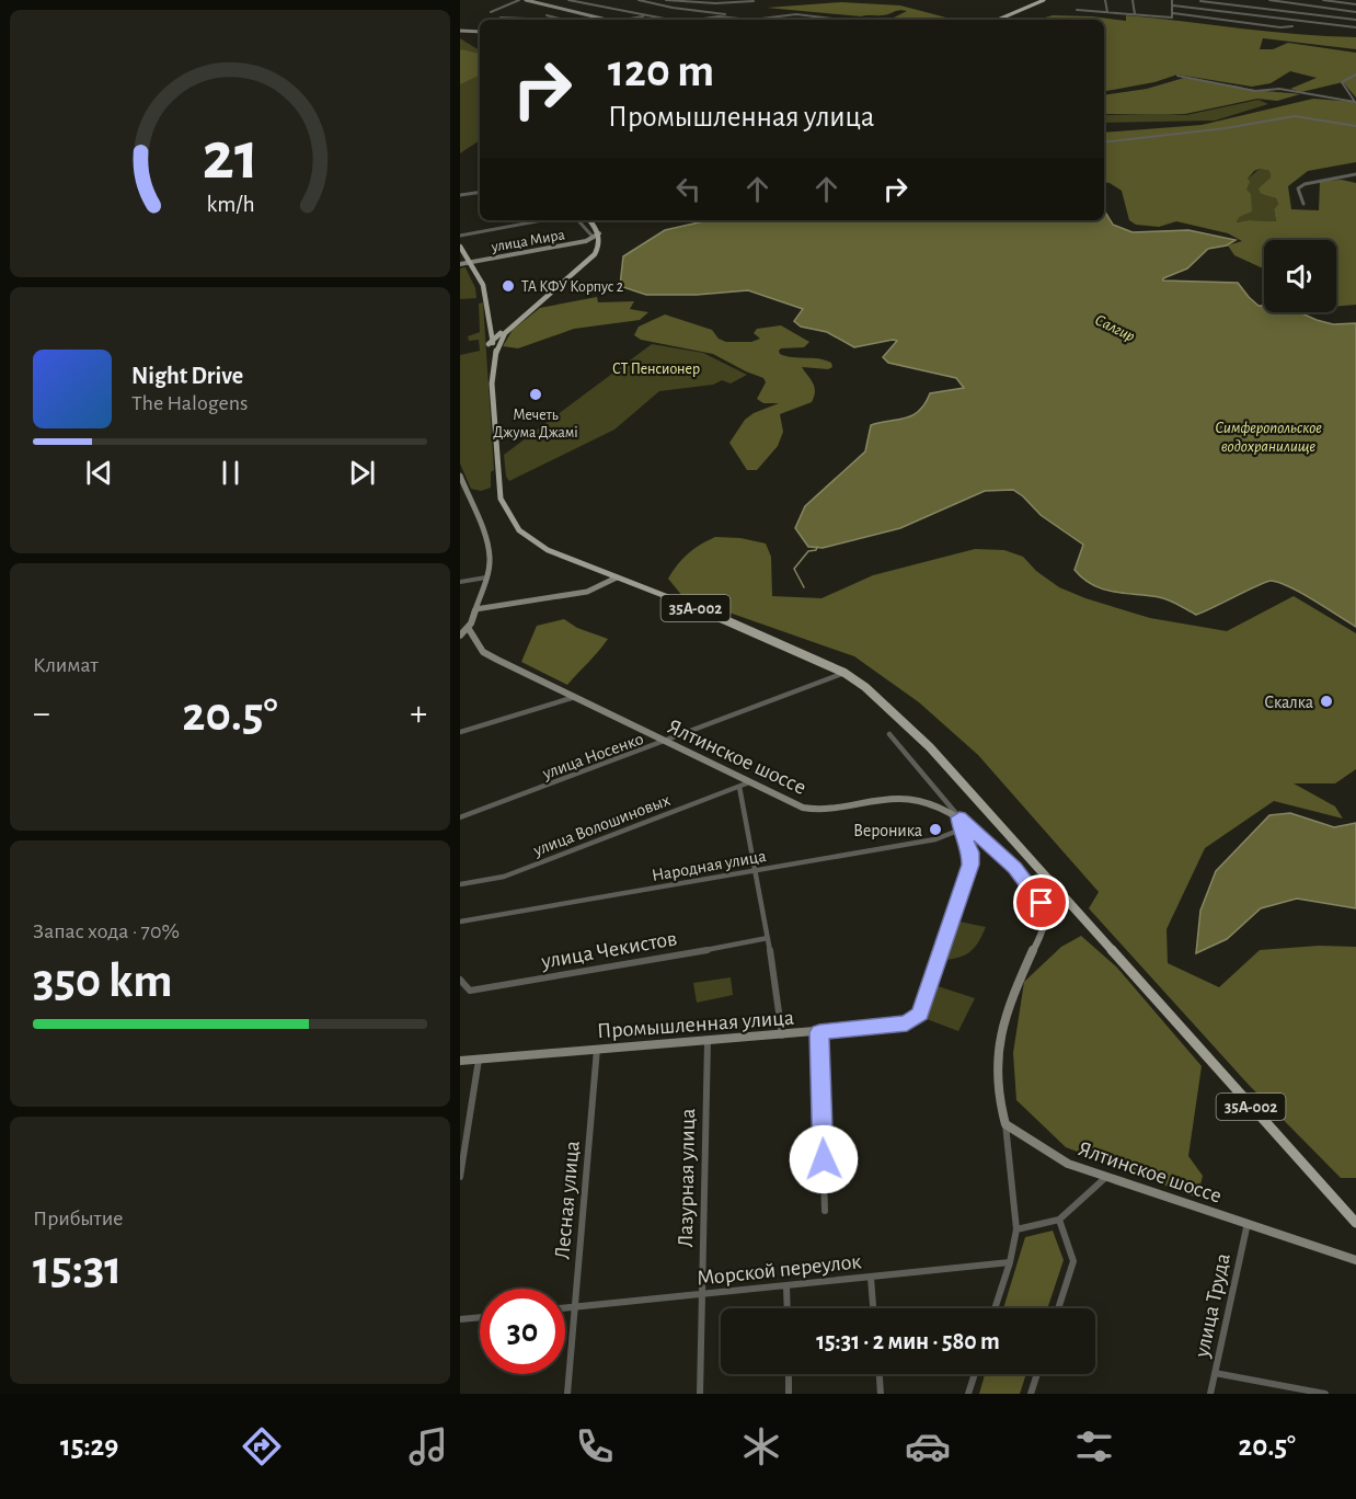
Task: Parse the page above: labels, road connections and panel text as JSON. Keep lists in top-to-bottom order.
{
  "streets": {
    "main road": ["35А-002"],
    "street": [
      "улица Мира",
      "улица Носенко",
      "Ялтинское шоссе",
      "улица Волошиновых",
      "Народная улица",
      "улица Чекистов",
      "Промышленная улица",
      "Лазурная улица",
      "Лесная улица",
      "Морской переулок",
      "улица Труда"
    ]
  },
  "crossings": [
    ["улица Мира", "35А-002"],
    ["35А-002", "улица Носенко"],
    ["улица Носенко", "Ялтинское шоссе"],
    ["Ялтинское шоссе", "улица Волошиновых"],
    ["Ялтинское шоссе", "Промышленная улица"],
    ["Ялтинское шоссе", "улица Труда"],
    ["Народная улица", "Промышленная улица"],
    ["Промышленная улица", "Лазурная улица"],
    ["Промышленная улица", "Лесная улица"],
    ["Лазурная улица", "Морской переулок"],
    ["Лесная улица", "Морской переулок"]
  ],
  "water": ["Салгир", "Симферопольское водохранилище"],
  "parks": ["СТ Пенсионер"],
  "places": [
    "ТА КФУ Корпус 2",
    "Мечеть Джума Джамі",
    "Скалка",
    "Вероника"
  ],
  "page": {
    "turn": ["120 m", "Промышленная улица"],
    "song": ["Night Drive", "The Halogens"],
    "tile": [
      "Климат",
      ["Запас хода · 70%", "350 km"],
      ["Прибытие", "15:31"]
    ],
    "heat": ["−", "20.5°", "+"],
    "limit": "30",
    "trip": "15:31 · 2 мин · 580 m",
    "tabs": ["15:29", "20.5°"],
    "gauge": ["21", "km/h"]
  }
}
